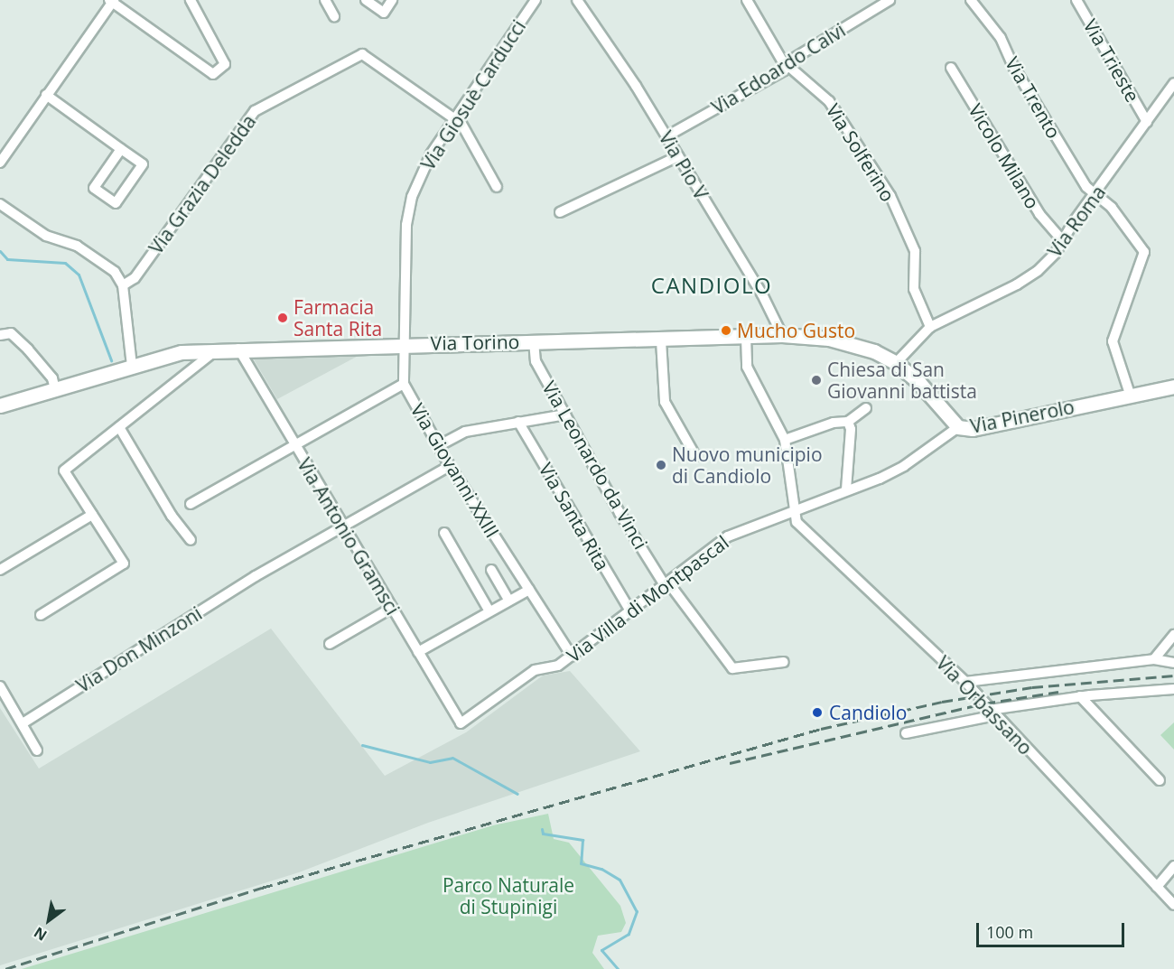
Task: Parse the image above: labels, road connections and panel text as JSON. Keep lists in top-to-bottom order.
{
  "streets": {
    "main road": ["Via Torino", "Via Pinerolo"],
    "street": [
      "Via Trieste",
      "Via Edoardo Calvi",
      "Via Giosuè Carducci",
      "Via Trento",
      "Via Solferino",
      "Vicolo Milano",
      "Via Pio V",
      "Via Grazia Deledda",
      "Via Roma",
      "Via Leonardo da Vinci",
      "Via Giovanni XXIII",
      "Via Santa Rita",
      "Via Antonio Gramsci",
      "Via Villa di Montpascal",
      "Via Don Minzoni",
      "Via Orbassano"
    ]
  },
  "crossings": [
    ["Via Trieste", "Via Roma"],
    ["Via Edoardo Calvi", "Via Solferino"],
    ["Via Edoardo Calvi", "Via Pio V"],
    ["Via Giosuè Carducci", "Via Grazia Deledda"],
    ["Via Giosuè Carducci", "Via Torino"],
    ["Via Giosuè Carducci", "Via Giovanni XXIII"],
    ["Via Trento", "Via Roma"],
    ["Via Trento", "Via Pinerolo"],
    ["Via Solferino", "Via Roma"],
    ["Vicolo Milano", "Via Roma"],
    ["Via Pio V", "Via Torino"],
    ["Via Roma", "Via Torino"],
    ["Via Roma", "Via Pinerolo"],
    ["Via Torino", "Via Pinerolo"],
    ["Via Torino", "Via Leonardo da Vinci"],
    ["Via Torino", "Via Giovanni XXIII"],
    ["Via Torino", "Via Antonio Gramsci"],
    ["Via Pinerolo", "Via Villa di Montpascal"],
    ["Via Leonardo da Vinci", "Via Villa di Montpascal"],
    ["Via Giovanni XXIII", "Via Villa di Montpascal"],
    ["Via Giovanni XXIII", "Via Don Minzoni"],
    ["Via Santa Rita", "Via Villa di Montpascal"],
    ["Via Antonio Gramsci", "Via Villa di Montpascal"],
    ["Via Antonio Gramsci", "Via Don Minzoni"],
    ["Via Villa di Montpascal", "Via Orbassano"]
  ],
  "districts": ["CANDIOLO"],
  "parks": ["Parco Naturale di Stupinigi"],
  "places": [
    "Farmacia Santa Rita",
    "Mucho Gusto",
    "Chiesa di San Giovanni battista",
    "Nuovo municipio di Candiolo",
    "Candiolo"
  ],
  "scale_bar": "100 m",
  "north": "bottom left"
}
